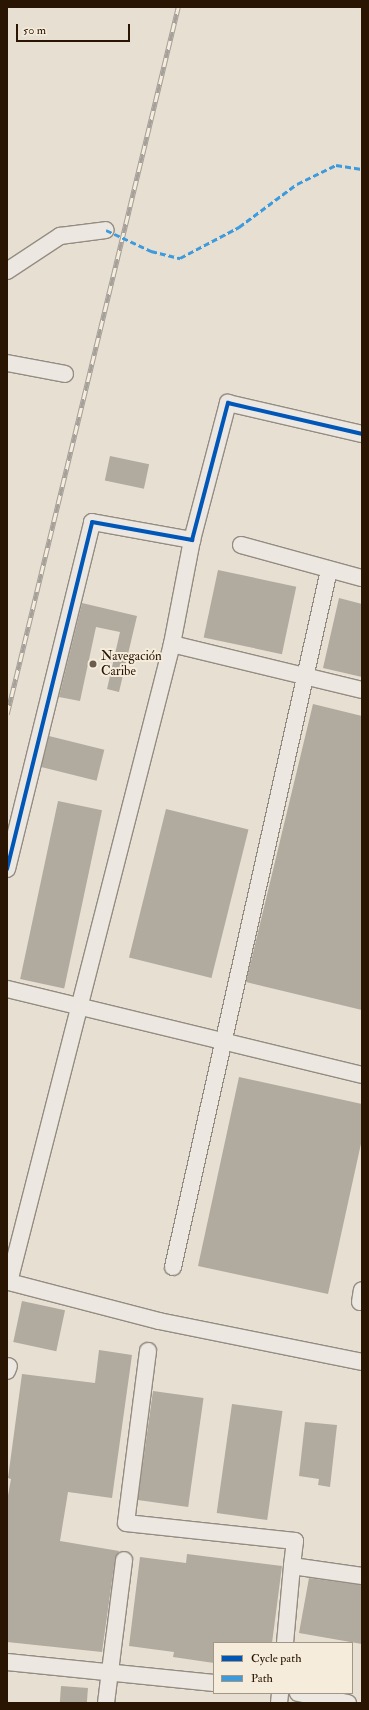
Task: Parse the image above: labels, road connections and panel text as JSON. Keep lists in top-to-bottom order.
{
  "places": ["Navegación Caribe"],
  "legend": ["Cycle path", "Path"],
  "scale_bar": "50 m"
}
